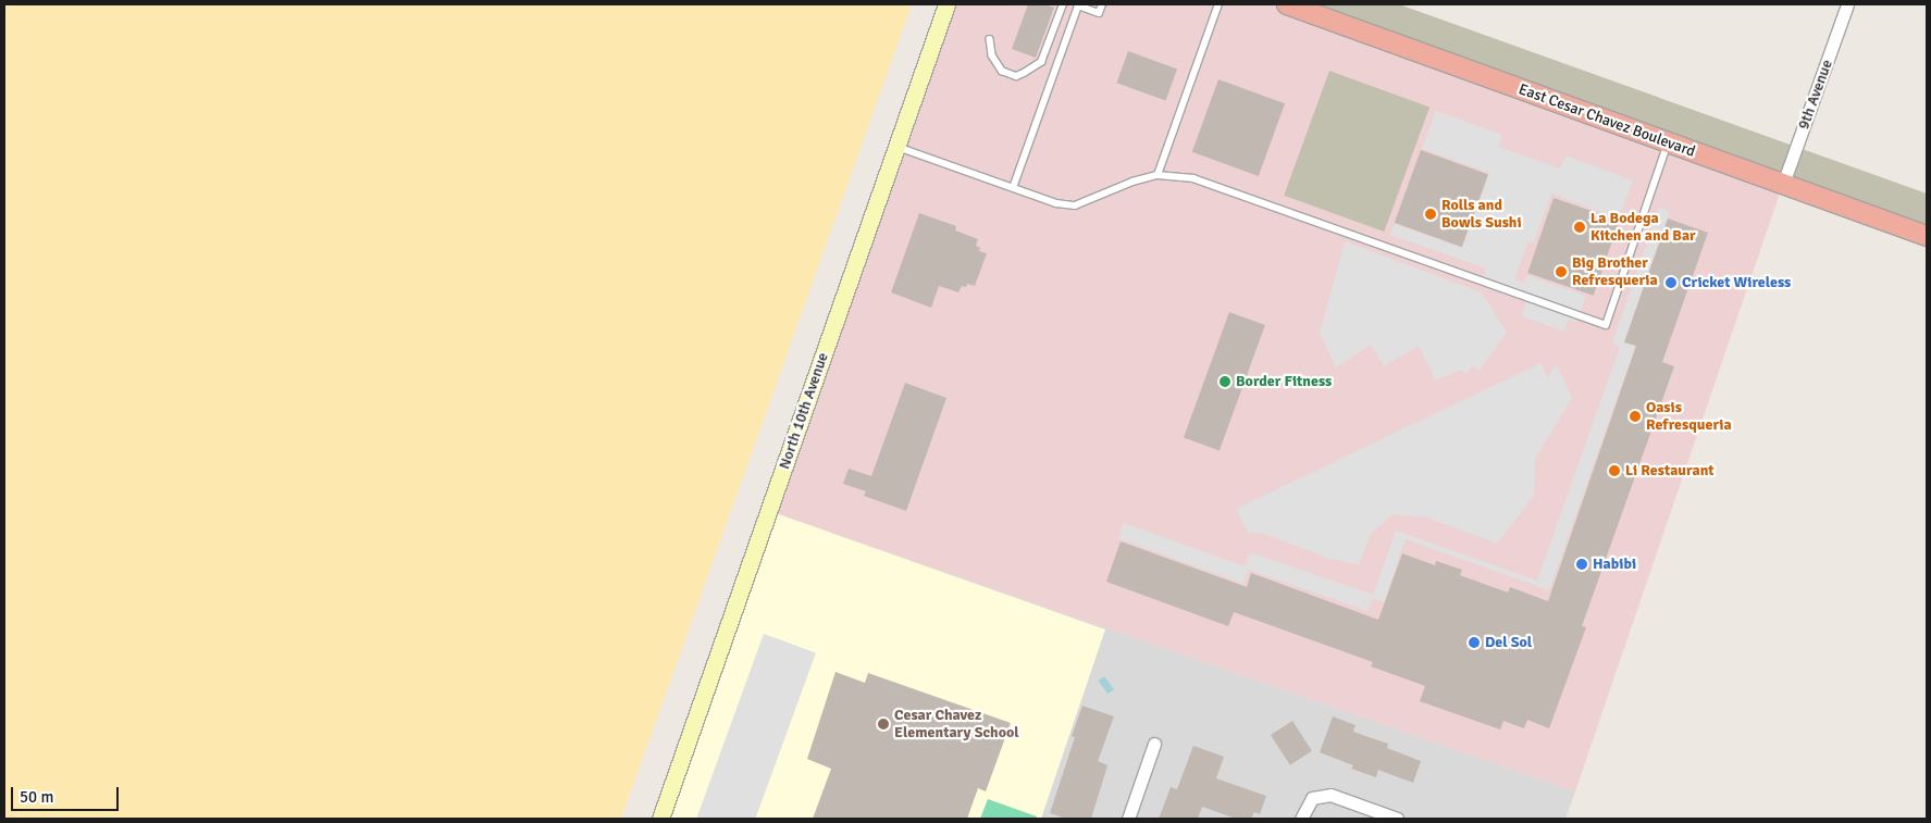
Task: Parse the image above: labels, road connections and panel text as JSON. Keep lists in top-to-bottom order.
{
  "streets": {
    "highway": ["East Cesar Chavez Boulevard"],
    "main road": ["North 10th Avenue"],
    "street": ["9th Avenue"]
  },
  "crossings": [
    ["9th Avenue", "East Cesar Chavez Boulevard"]
  ],
  "places": [
    "Rolls and Bowls Sushi",
    "La Bodega Kitchen and Bar",
    "Big Brother Refresqueria",
    "Cricket Wireless",
    "Border Fitness",
    "Oasis Refresqueria",
    "Li Restaurant",
    "Habibi",
    "Del Sol",
    "Cesar Chavez Elementary School"
  ],
  "scale_bar": "50 m"
}
